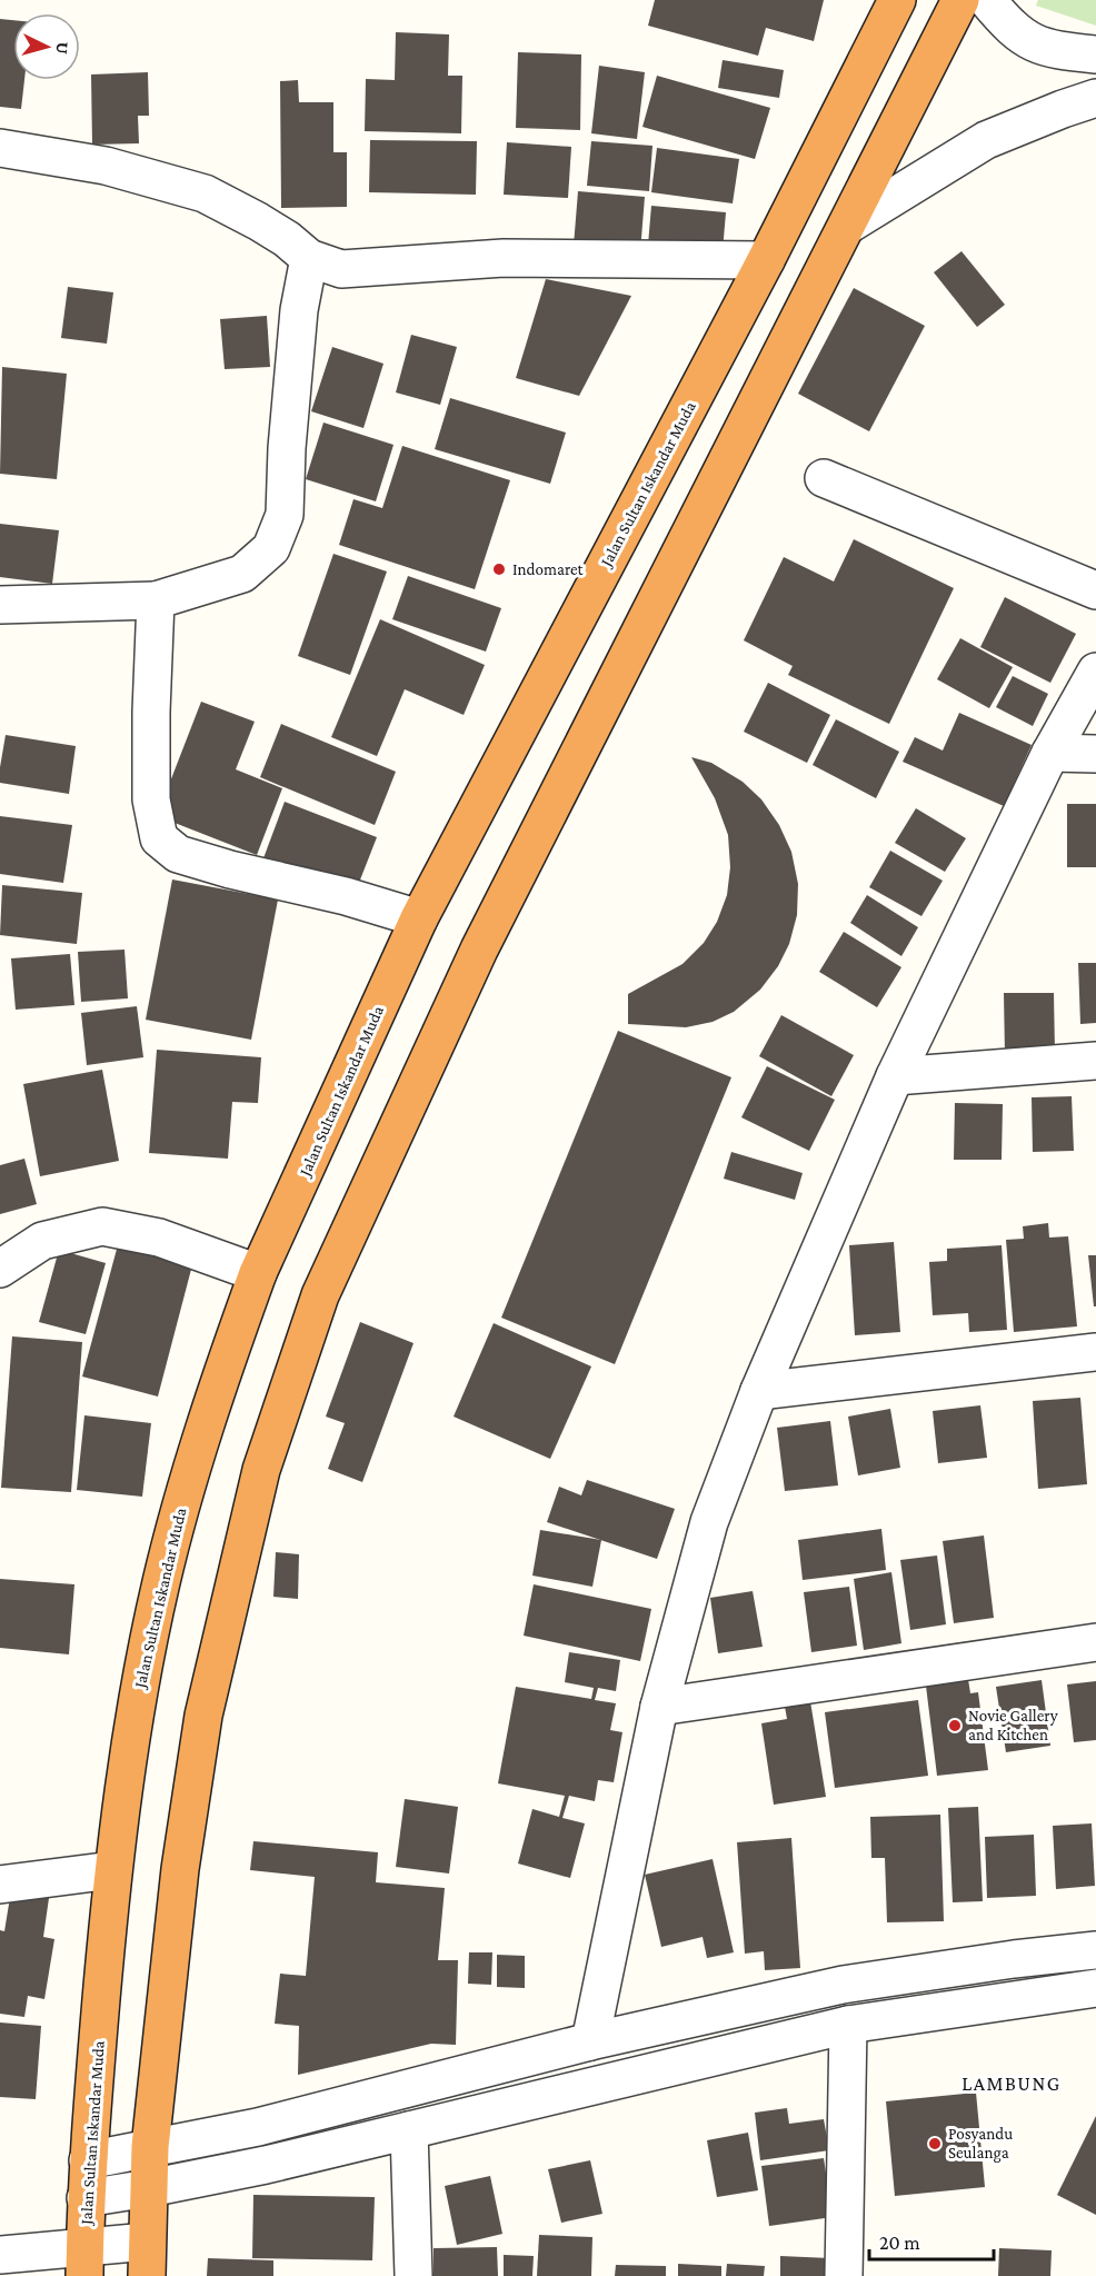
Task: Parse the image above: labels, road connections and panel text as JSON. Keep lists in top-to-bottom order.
{
  "streets": {
    "highway": ["Jalan Sultan Iskandar Muda"]
  },
  "districts": ["LAMBUNG"],
  "places": ["Indomaret", "Novie Gallery and Kitchen", "Posyandu Seulanga"],
  "scale_bar": "20 m",
  "north": "right"
}
